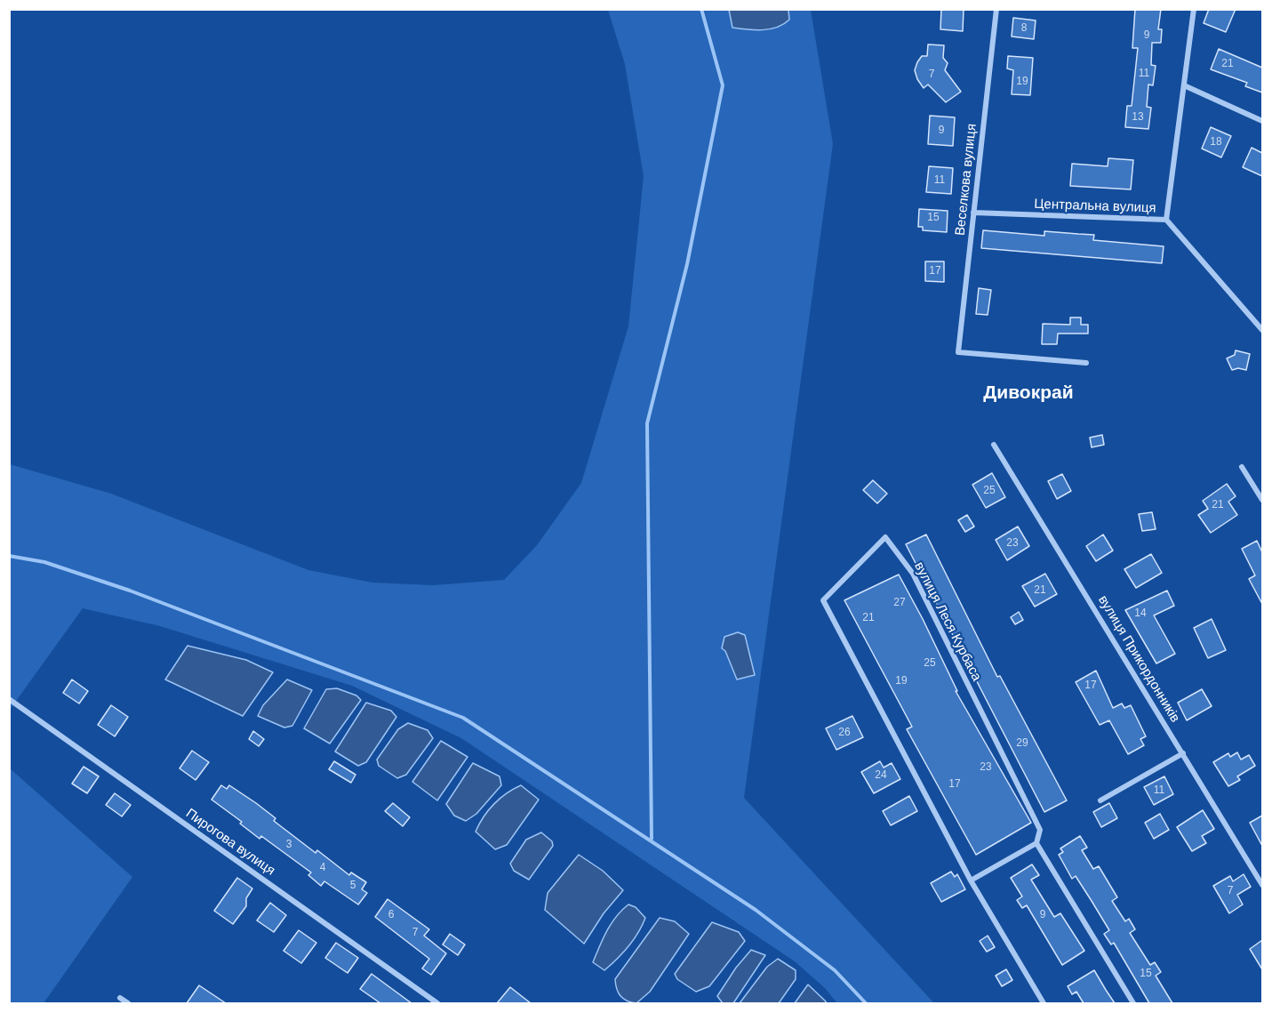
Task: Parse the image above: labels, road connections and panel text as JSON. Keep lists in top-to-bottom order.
{
  "streets": {
    "street": [
      "Веселкова вулиця",
      "Центральна вулиця",
      "вулиця Леся Курбаса",
      "вулиця Прикордонників",
      "Пирогова вулиця"
    ]
  },
  "crossings": [
    ["Веселкова вулиця", "Центральна вулиця"]
  ],
  "districts": ["Дивокрай"],
  "house_numbers": [
    "8",
    "9",
    "21",
    "11",
    "7",
    "19",
    "13",
    "9",
    "18",
    "11",
    "15",
    "17",
    "25",
    "21",
    "23",
    "21",
    "27",
    "14",
    "21",
    "25",
    "19",
    "17",
    "26",
    "29",
    "23",
    "24",
    "17",
    "11",
    "3",
    "4",
    "5",
    "7",
    "6",
    "9",
    "7",
    "15"
  ]
}
